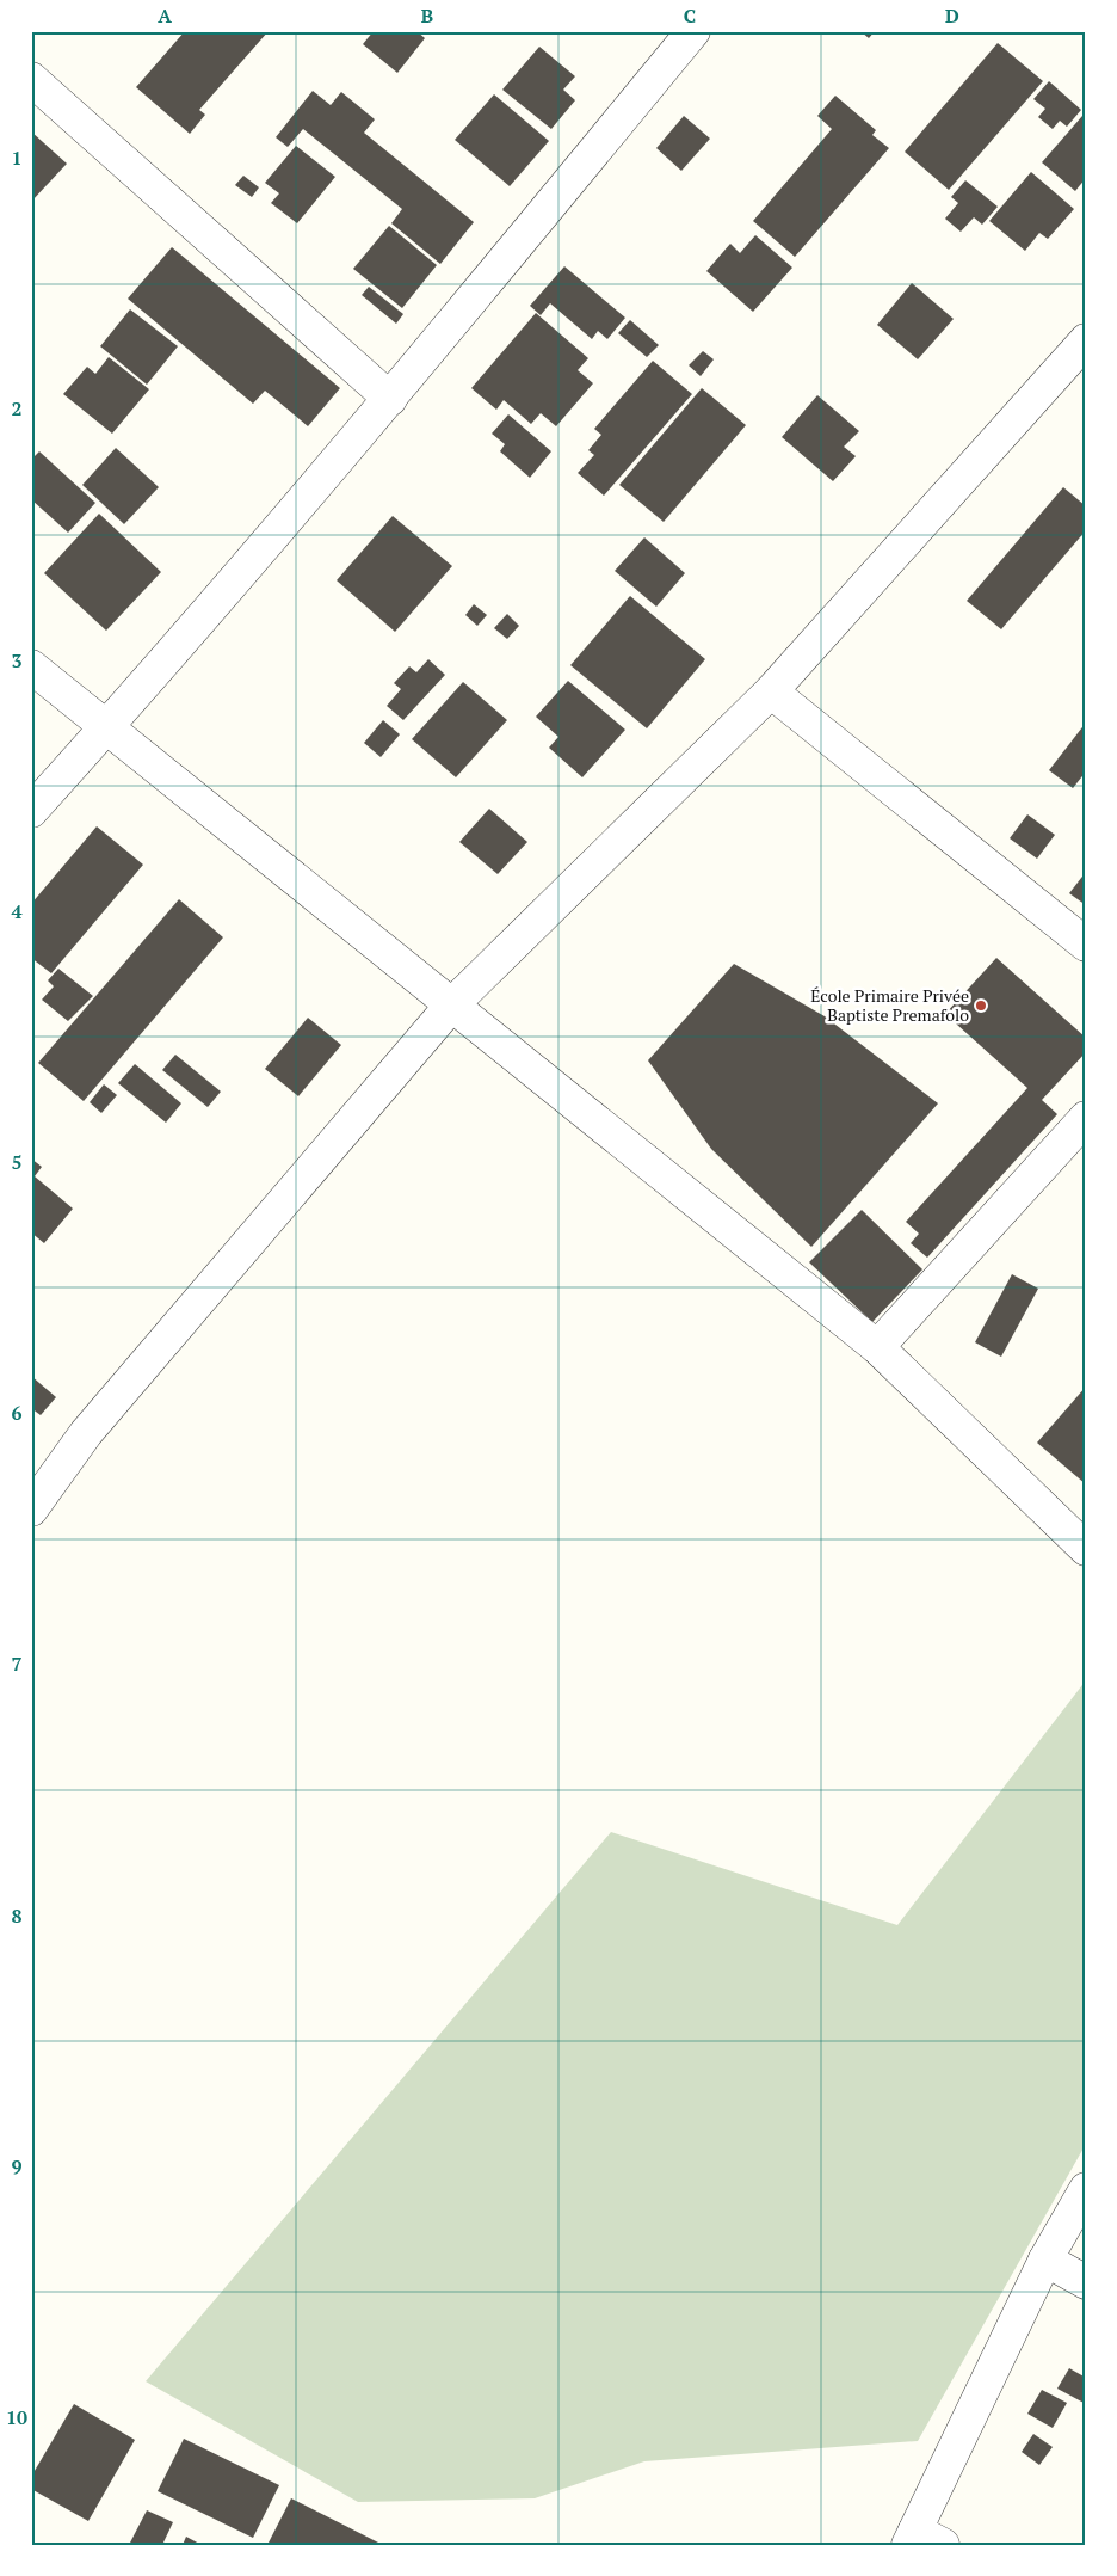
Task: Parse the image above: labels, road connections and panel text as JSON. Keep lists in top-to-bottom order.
{
  "places": ["École Primaire Privée Baptiste Premafolo"],
  "grid": {
    "columns": [
      "A",
      "B",
      "C",
      "D"
    ],
    "rows": [
      "1",
      "2",
      "3",
      "4",
      "5",
      "6",
      "7",
      "8",
      "9",
      "10"
    ]
  }
}
